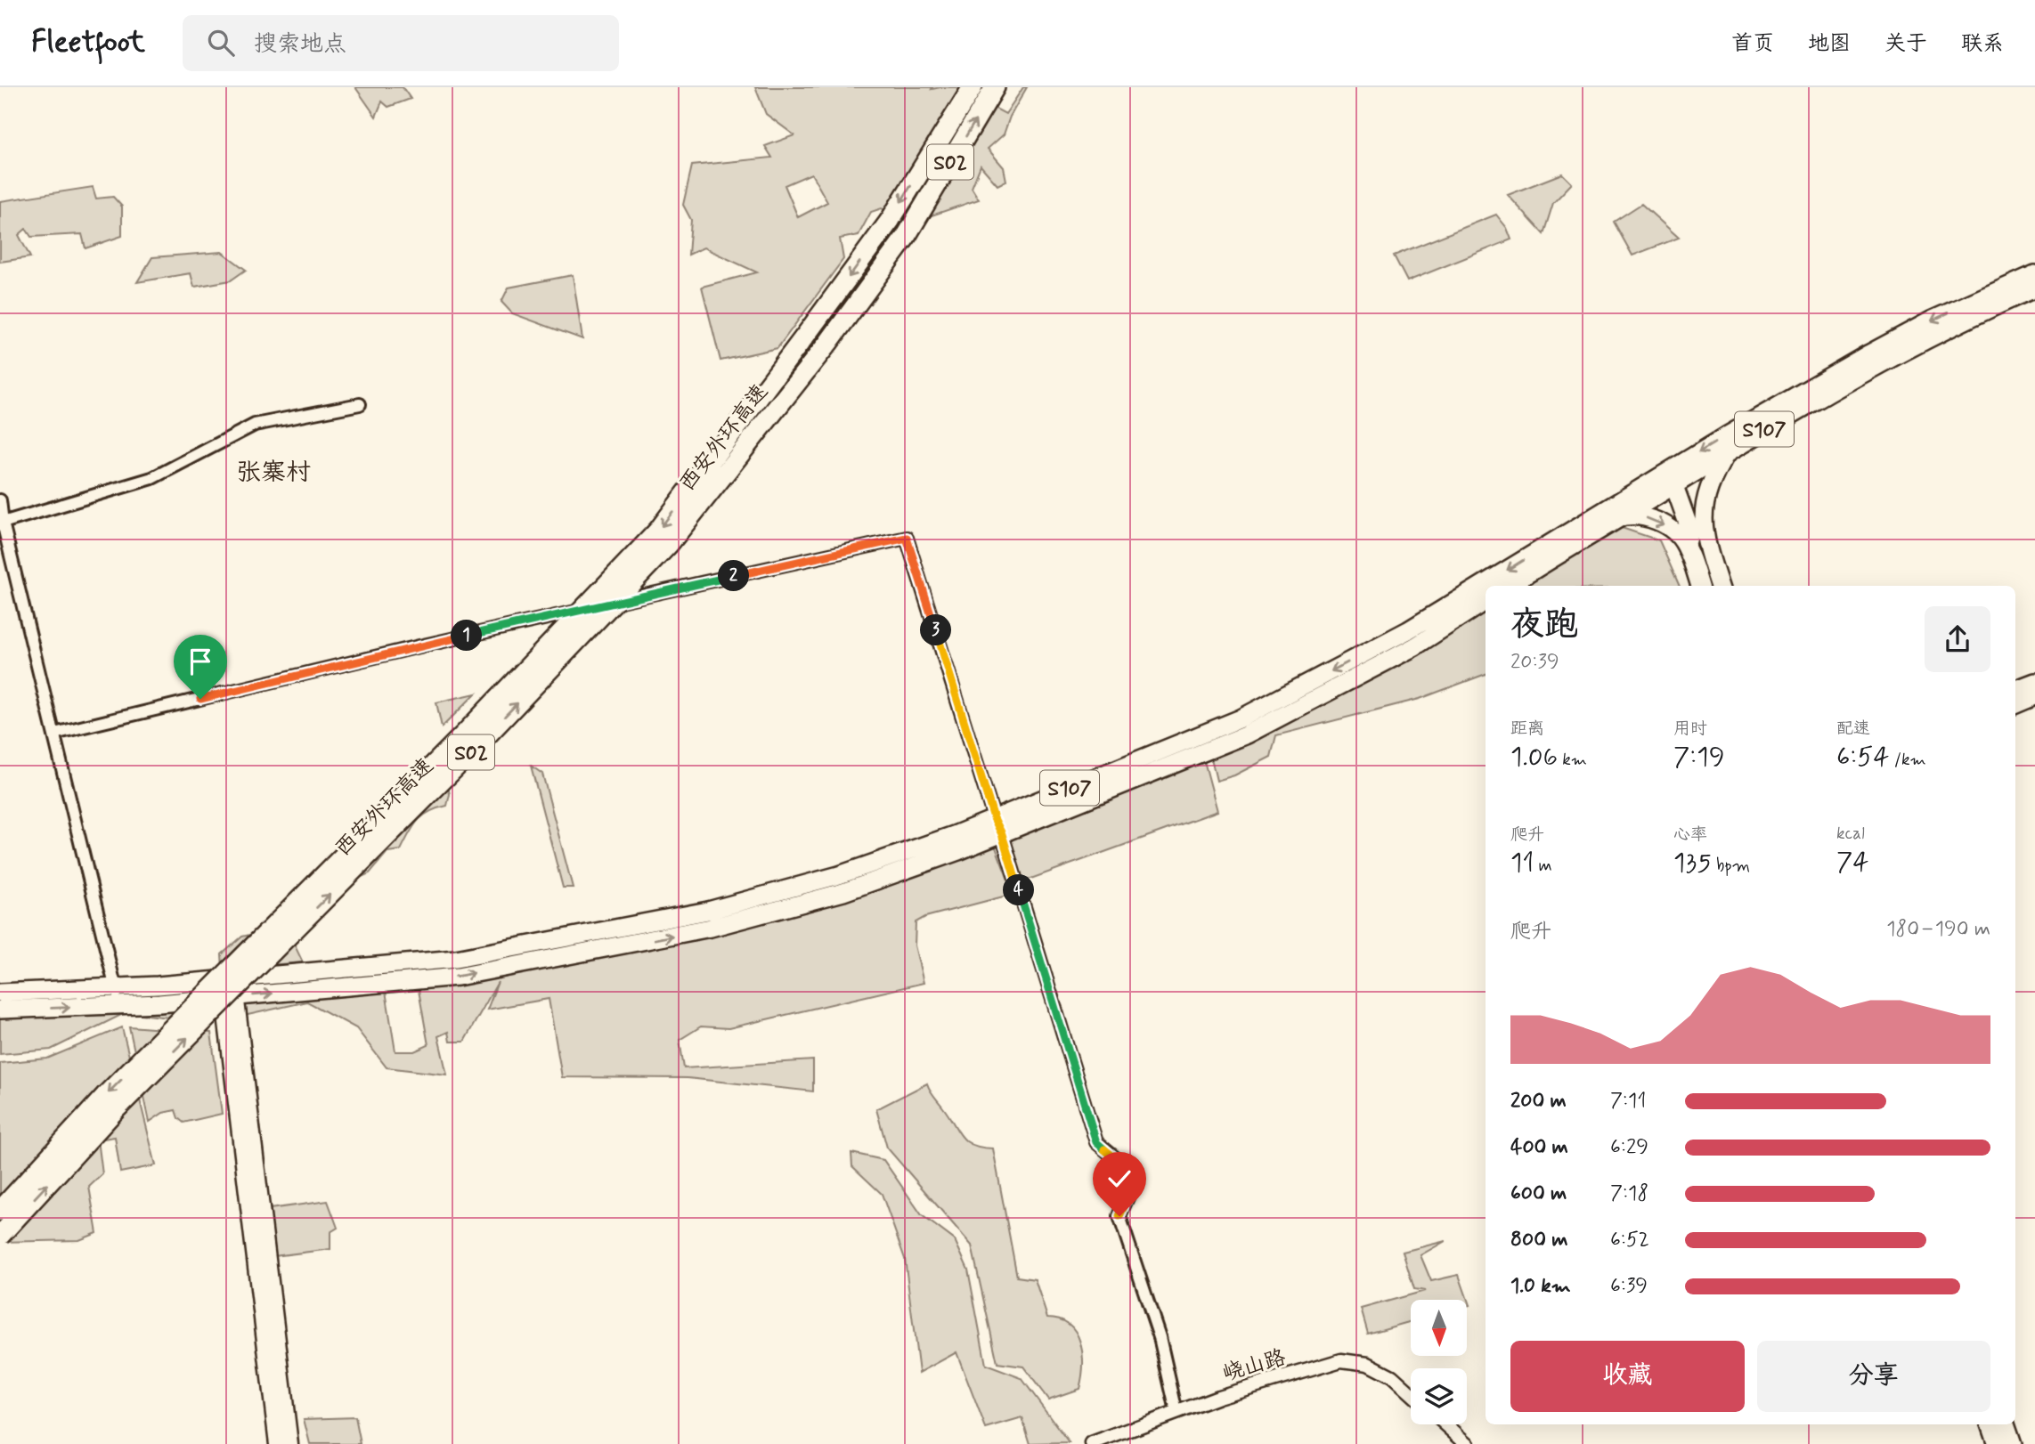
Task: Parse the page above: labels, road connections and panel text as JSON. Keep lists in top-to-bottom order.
{
  "streets": {
    "highway": ["S02", "西安外环高速"],
    "main road": ["S107"],
    "street": ["峣山路"]
  },
  "districts": ["张寨村"],
  "north": "bottom",
  "page": {
    "header": "Fleetfoot",
    "search": "搜索地点",
    "nav": [
      "首页",
      "地图",
      "关于",
      "联系"
    ],
    "pins": [
      "2",
      "3",
      "1",
      "4"
    ],
    "heading": ["夜跑", "20:39"],
    "stats": [
      ["距离", "1.06 km"],
      ["用时", "7:19"],
      ["配速", "6:54 /km"],
      ["爬升", "11 m"],
      ["心率", "135 bpm"],
      ["kcal", "74"]
    ],
    "chart": ["爬升", "180–190 m"],
    "list": [
      {
        "name": "200 m",
        "note": "7:11"
      },
      {
        "name": "400 m",
        "note": "6:29"
      },
      {
        "name": "600 m",
        "note": "7:18"
      },
      {
        "name": "800 m",
        "note": "6:52"
      },
      {
        "name": "1.0 km",
        "note": "6:39"
      }
    ],
    "buttons": ["收藏", "分享"]
  }
}
